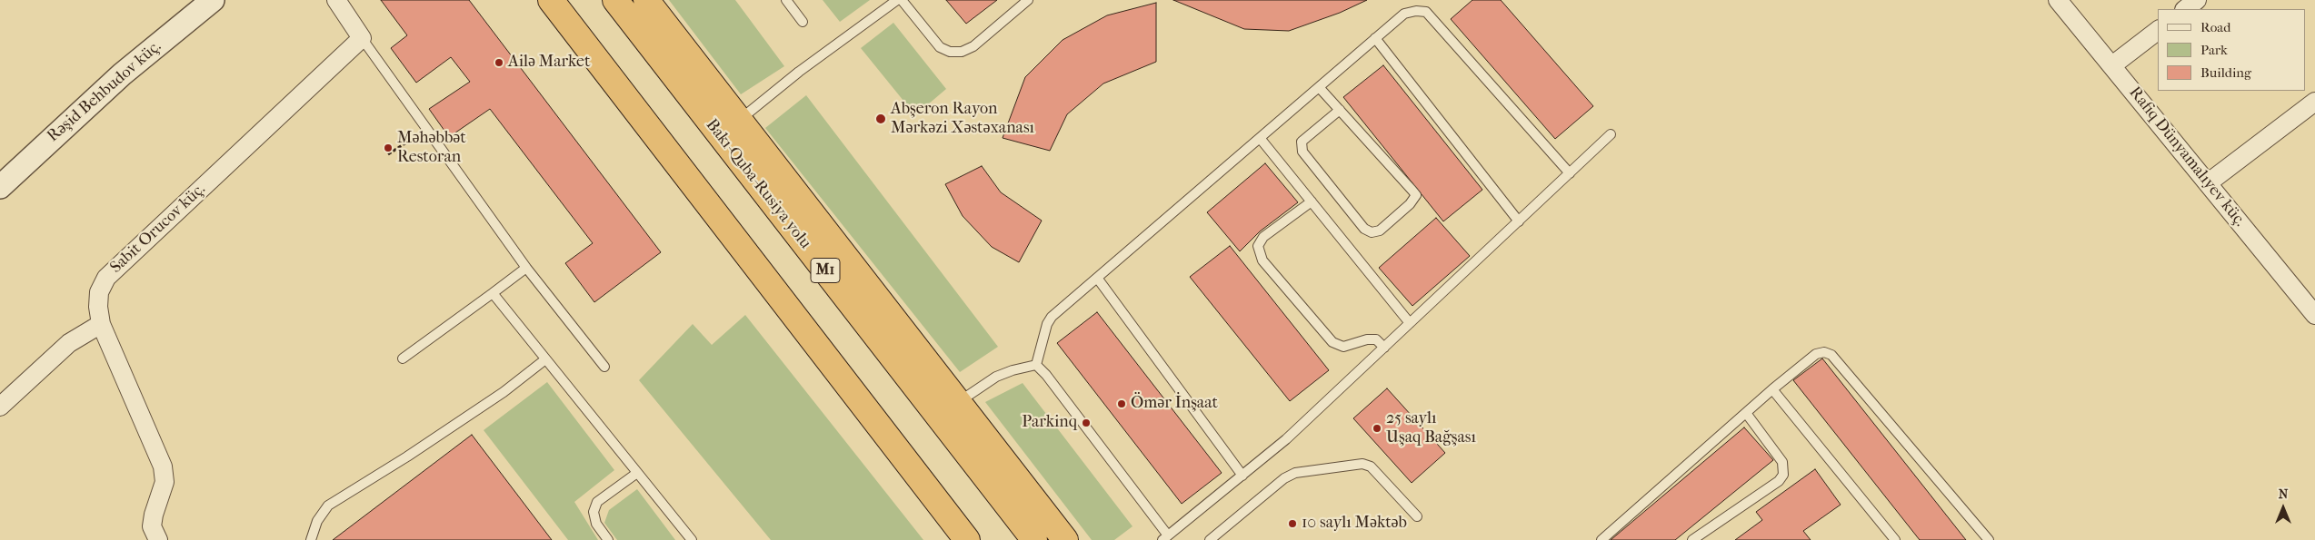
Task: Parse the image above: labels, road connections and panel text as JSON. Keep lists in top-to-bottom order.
{
  "streets": {
    "highway": ["Bakı-Quba-Rusiya yolu", "M1"],
    "street": ["Rəşid Behbudov küç.", "Rafiq Dünyamalıyev küç.", "Sabit Orucov küç."]
  },
  "places": [
    "Ailə Market",
    "Abşeron Rayon Mərkəzi Xəstəxanası",
    "Məhəbbət Restoran",
    "Ömər İnşaat",
    "Parkinq",
    "25 saylı Uşaq Bağşası",
    "10 saylı Məktəb"
  ],
  "legend": ["Road", "Park", "Building"],
  "north": "top"
}
